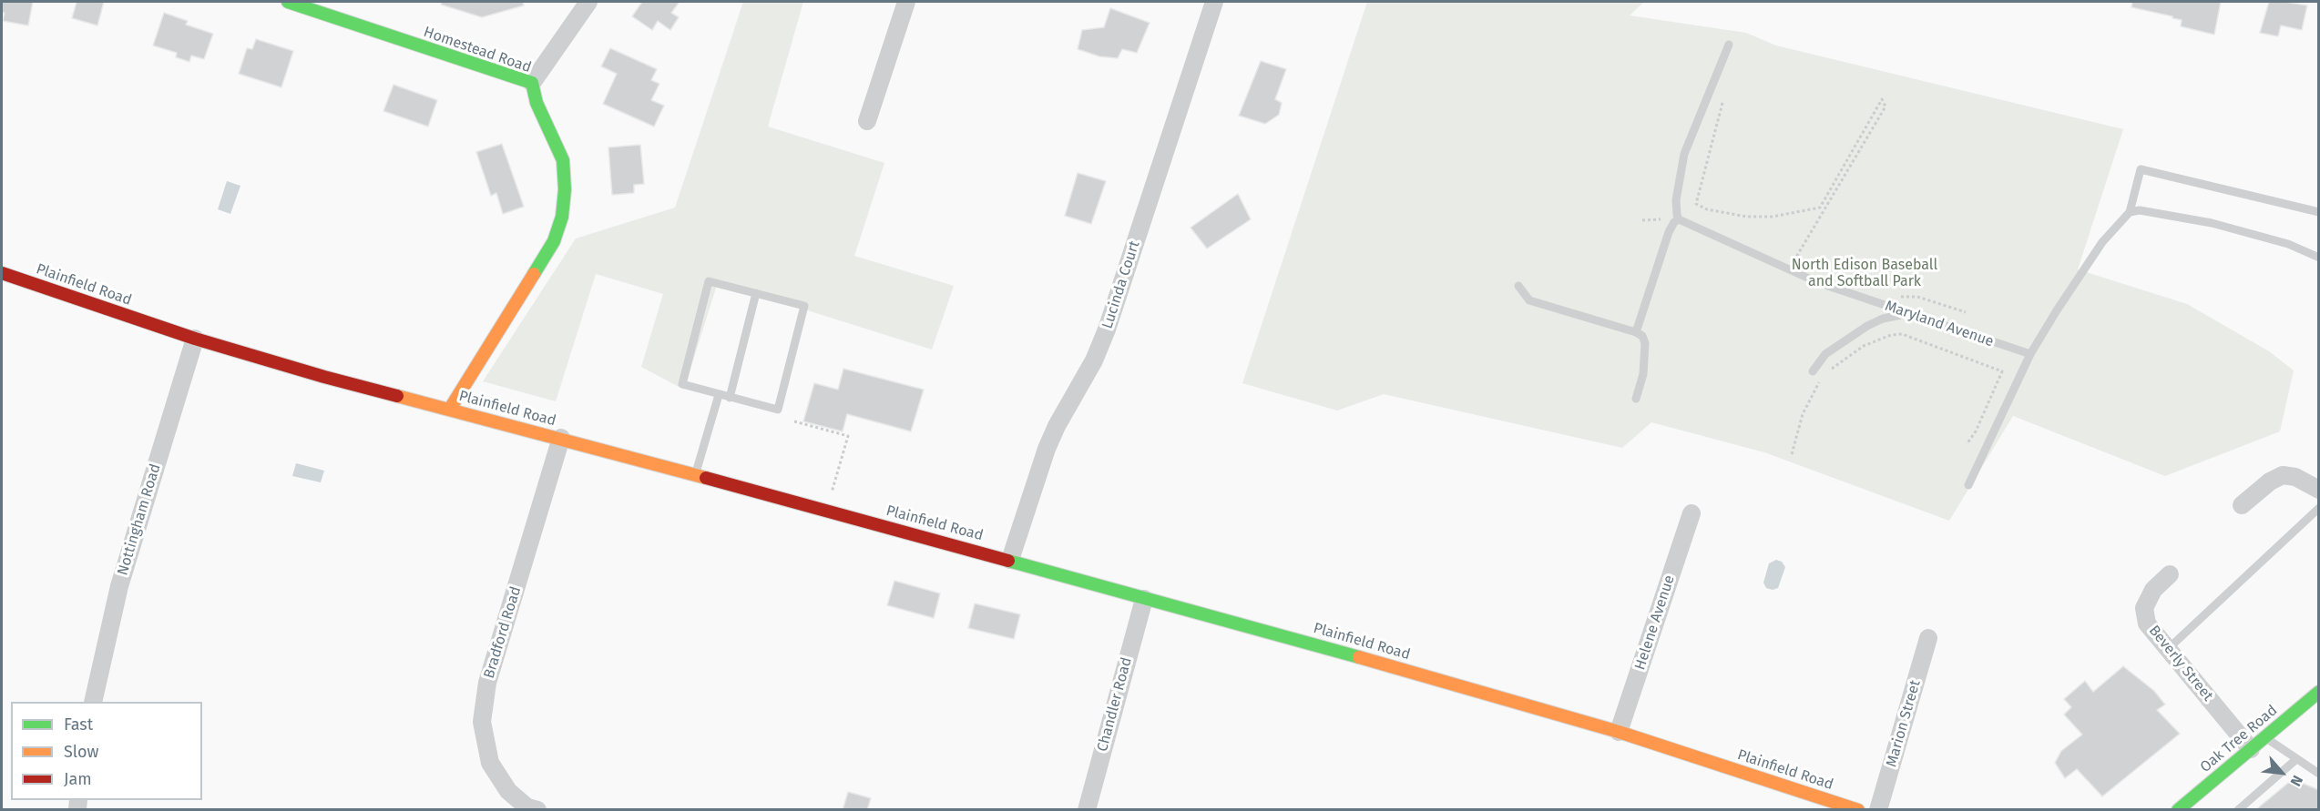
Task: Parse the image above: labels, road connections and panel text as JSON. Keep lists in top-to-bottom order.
{
  "streets": {
    "street": [
      "Homestead Road",
      "Plainfield Road",
      "Lucinda Court",
      "Nottingham Road",
      "Helene Avenue",
      "Bradford Road",
      "Beverly Street",
      "Chandler Road",
      "Marion Street",
      "Oak Tree Road"
    ],
    "lane": ["Maryland Avenue"]
  },
  "crossings": [
    ["Homestead Road", "Plainfield Road"],
    ["Plainfield Road", "Lucinda Court"],
    ["Plainfield Road", "Nottingham Road"],
    ["Plainfield Road", "Helene Avenue"],
    ["Plainfield Road", "Bradford Road"],
    ["Plainfield Road", "Chandler Road"],
    ["Beverly Street", "Oak Tree Road"]
  ],
  "parks": ["North Edison Baseball and Softball Park"],
  "legend": ["Fast", "Slow", "Jam"],
  "north": "bottom right"
}
